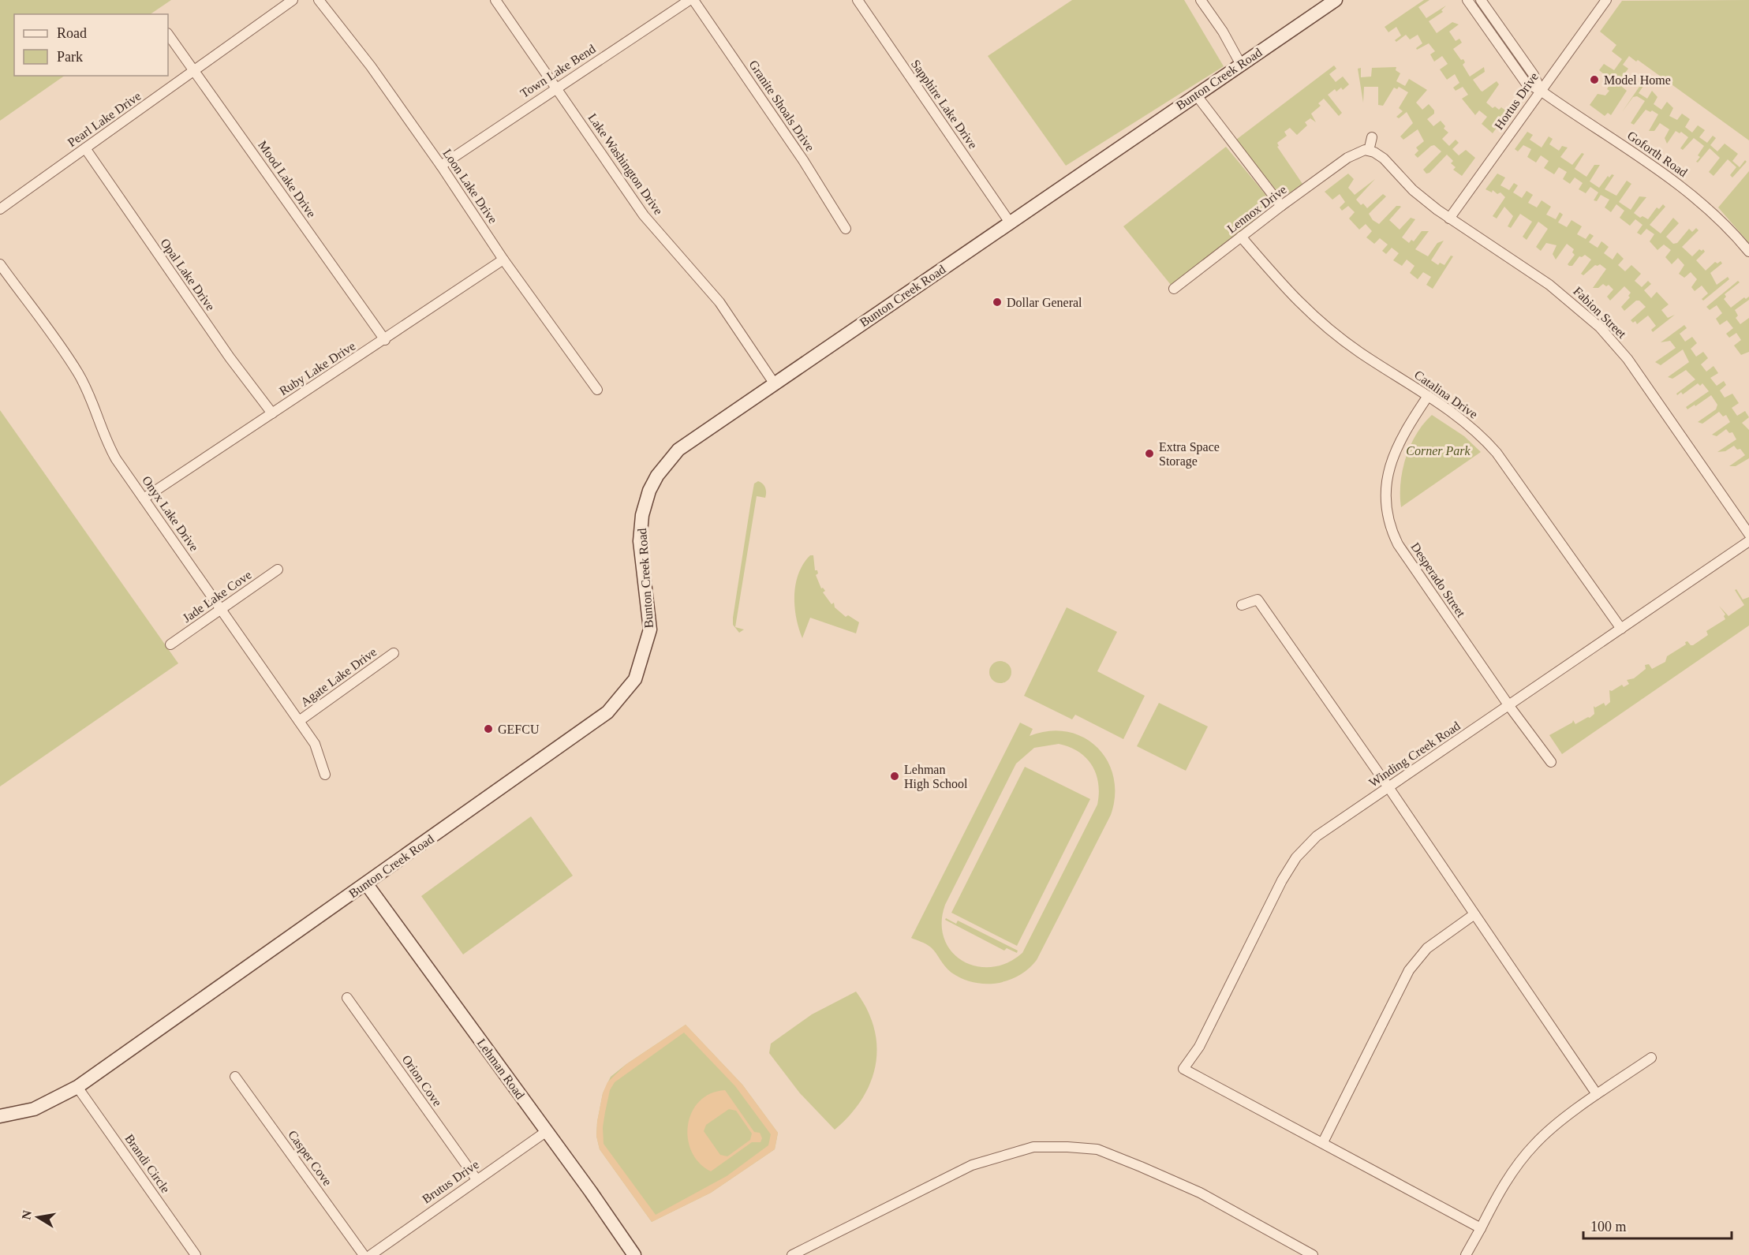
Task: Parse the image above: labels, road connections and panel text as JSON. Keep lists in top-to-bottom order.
{
  "streets": {
    "street": [
      "Town Lake Bend",
      "Bunton Creek Road",
      "Hortus Drive",
      "Sapphire Lake Drive",
      "Granite Shoals Drive",
      "Pearl Lake Drive",
      "Goforth Road",
      "Lake Washington Drive",
      "Mood Lake Drive",
      "Loon Lake Drive",
      "Lennox Drive",
      "Opal Lake Drive",
      "Fabion Street",
      "Ruby Lake Drive",
      "Catalina Drive",
      "Onyx Lake Drive",
      "Desperado Street",
      "Jade Lake Cove",
      "Agate Lake Drive",
      "Winding Creek Road",
      "Lehman Road",
      "Orion Cove",
      "Casper Cove",
      "Brandi Circle",
      "Brutus Drive"
    ]
  },
  "crossings": [
    ["Town Lake Bend", "Lake Washington Drive"],
    ["Town Lake Bend", "Loon Lake Drive"],
    ["Bunton Creek Road", "Sapphire Lake Drive"],
    ["Bunton Creek Road", "Lake Washington Drive"],
    ["Bunton Creek Road", "Lehman Road"],
    ["Bunton Creek Road", "Brandi Circle"],
    ["Hortus Drive", "Goforth Road"],
    ["Hortus Drive", "Fabion Street"],
    ["Pearl Lake Drive", "Mood Lake Drive"],
    ["Pearl Lake Drive", "Opal Lake Drive"],
    ["Mood Lake Drive", "Ruby Lake Drive"],
    ["Loon Lake Drive", "Ruby Lake Drive"],
    ["Lennox Drive", "Fabion Street"],
    ["Lennox Drive", "Catalina Drive"],
    ["Opal Lake Drive", "Ruby Lake Drive"],
    ["Ruby Lake Drive", "Onyx Lake Drive"],
    ["Catalina Drive", "Desperado Street"],
    ["Catalina Drive", "Winding Creek Road"],
    ["Onyx Lake Drive", "Jade Lake Cove"],
    ["Onyx Lake Drive", "Agate Lake Drive"],
    ["Desperado Street", "Winding Creek Road"],
    ["Lehman Road", "Brutus Drive"],
    ["Orion Cove", "Brutus Drive"]
  ],
  "parks": ["Corner Park"],
  "places": [
    "Model Home",
    "Dollar General",
    "Extra Space Storage",
    "GEFCU",
    "Lehman High School"
  ],
  "legend": ["Road", "Park"],
  "scale_bar": "100 m",
  "north": "left"
}
